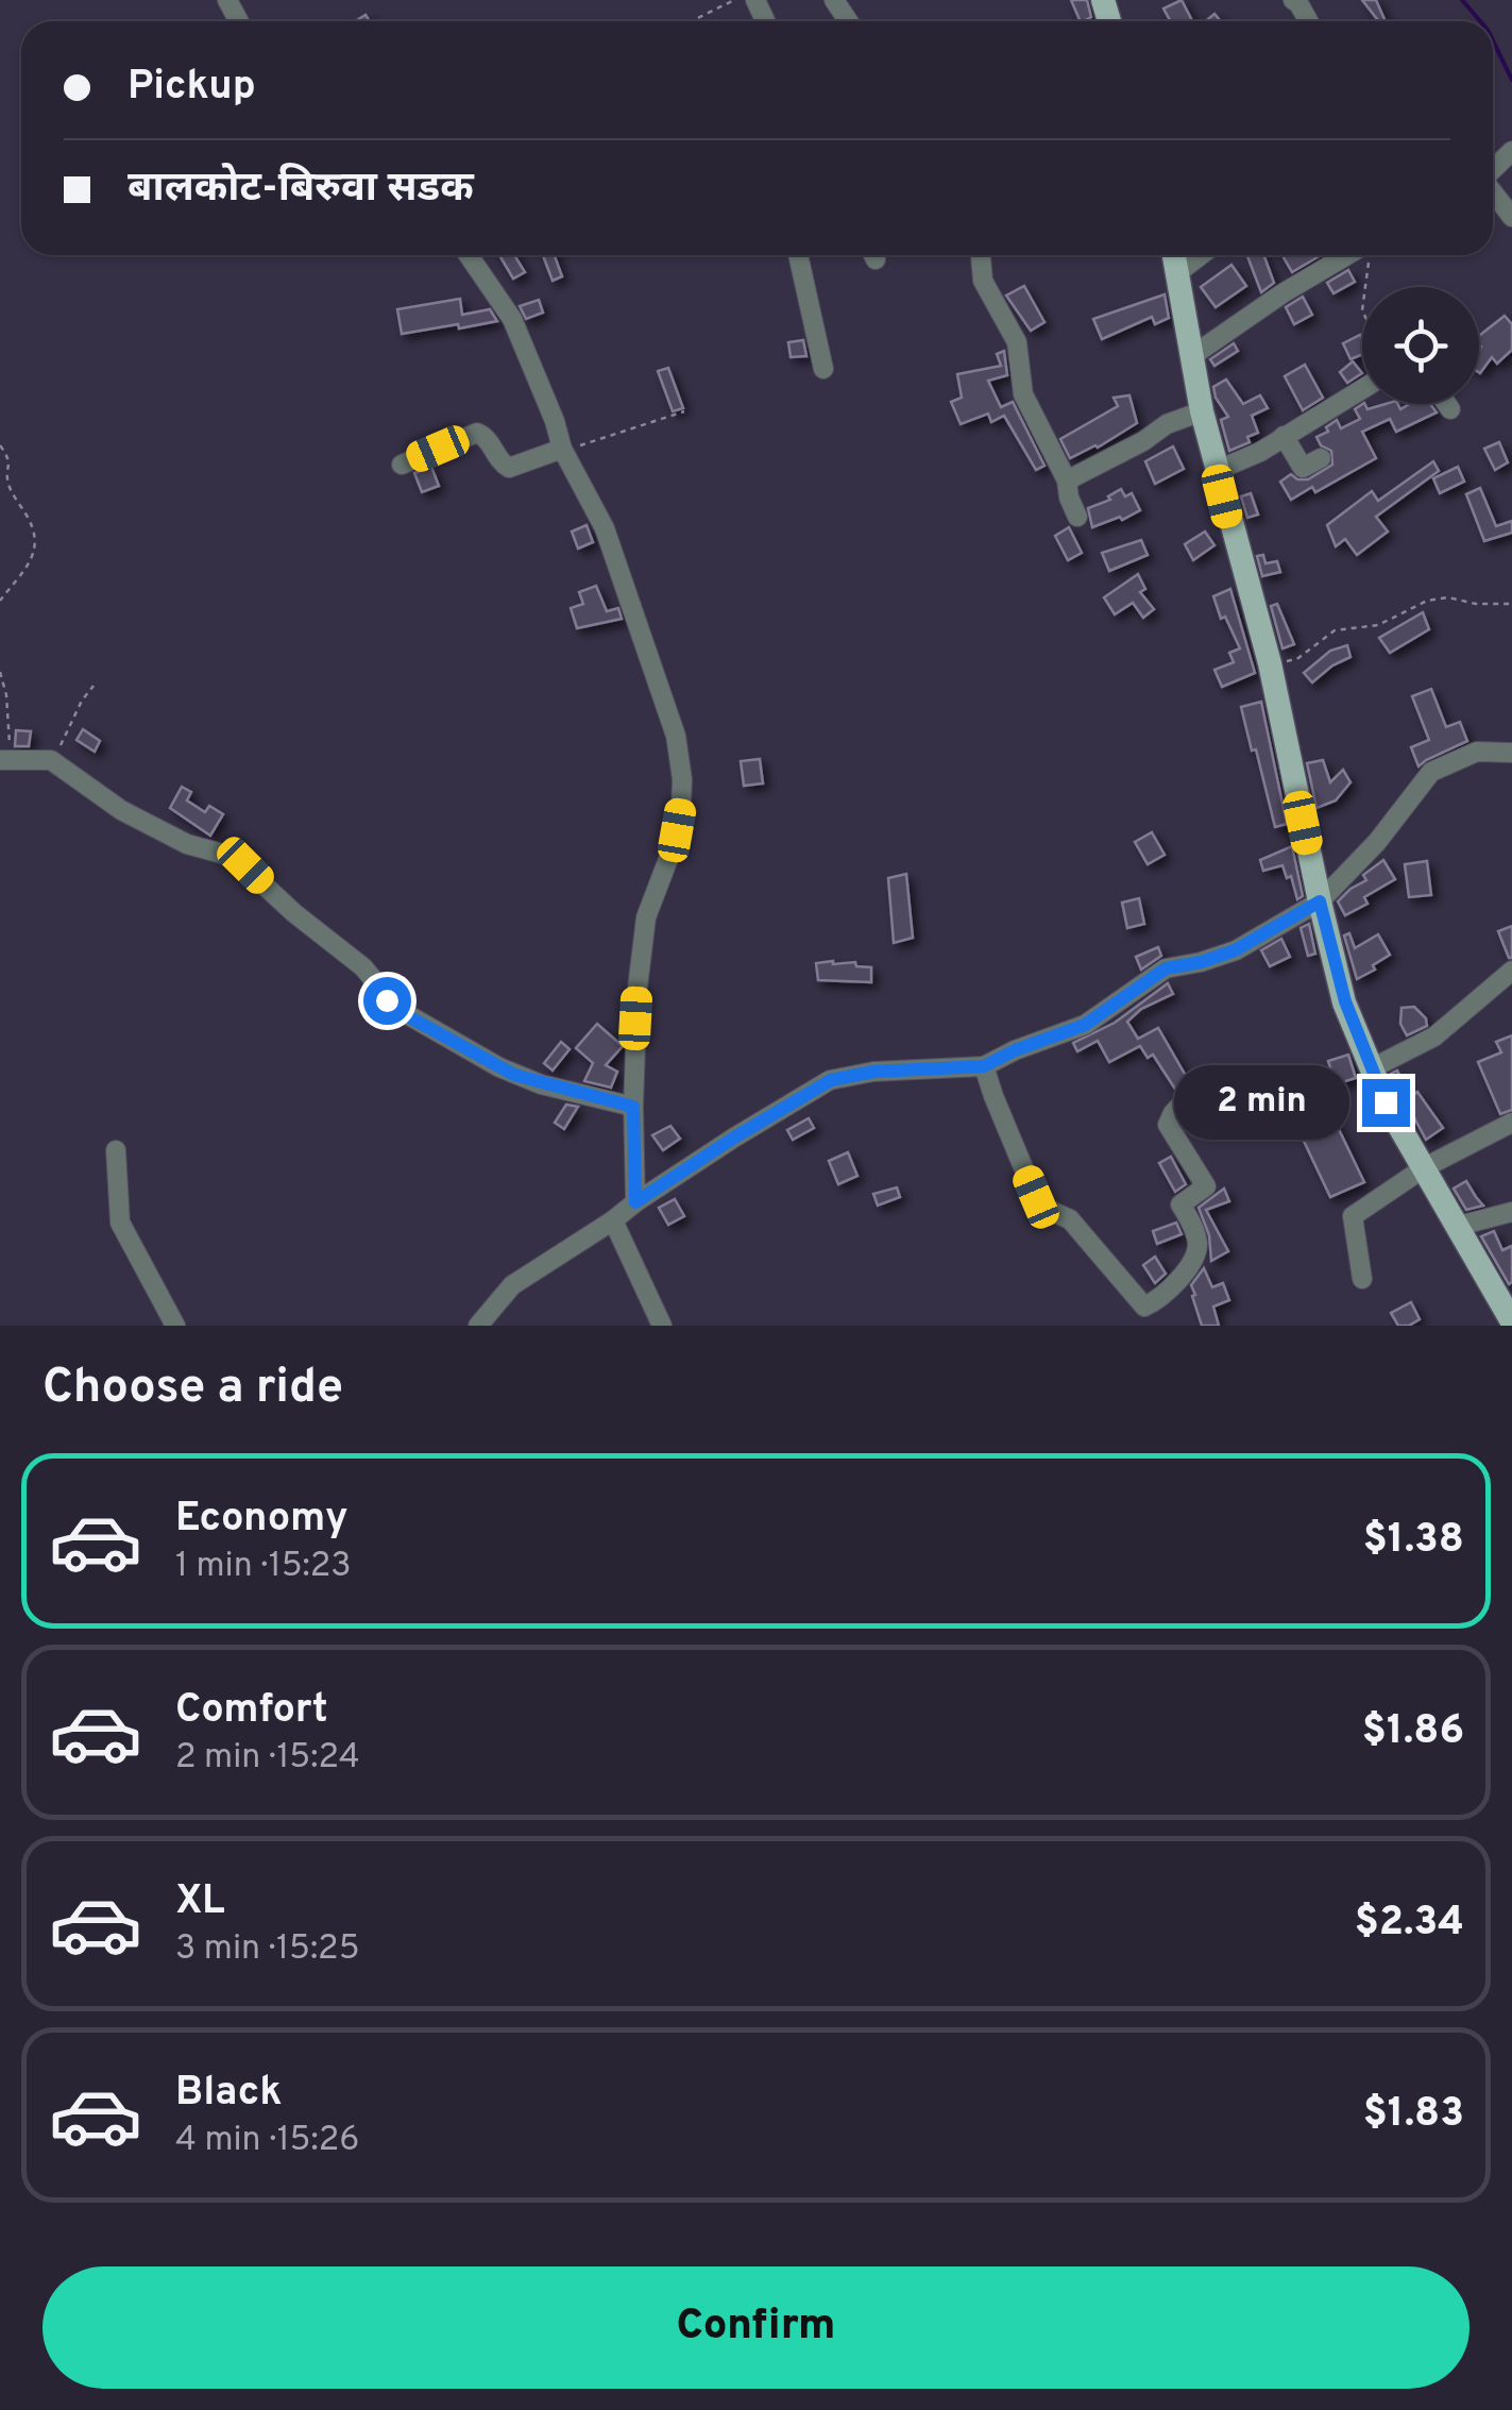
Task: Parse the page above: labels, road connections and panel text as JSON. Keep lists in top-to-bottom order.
{
  "page": {
    "banner": ["Pickup", "बालकोट-बिरुवा सडक"],
    "bubble": "2 min",
    "heading": "Choose a ride",
    "list": [
      {
        "name": "Economy",
        "note": "1 min · 15:23",
        "value": "$1.38"
      },
      {
        "name": "Comfort",
        "note": "2 min · 15:24",
        "value": "$1.86"
      },
      {
        "name": "XL",
        "note": "3 min · 15:25",
        "value": "$2.34"
      },
      {
        "name": "Black",
        "note": "4 min · 15:26",
        "value": "$1.83"
      }
    ],
    "buttons": "Confirm"
  }
}
